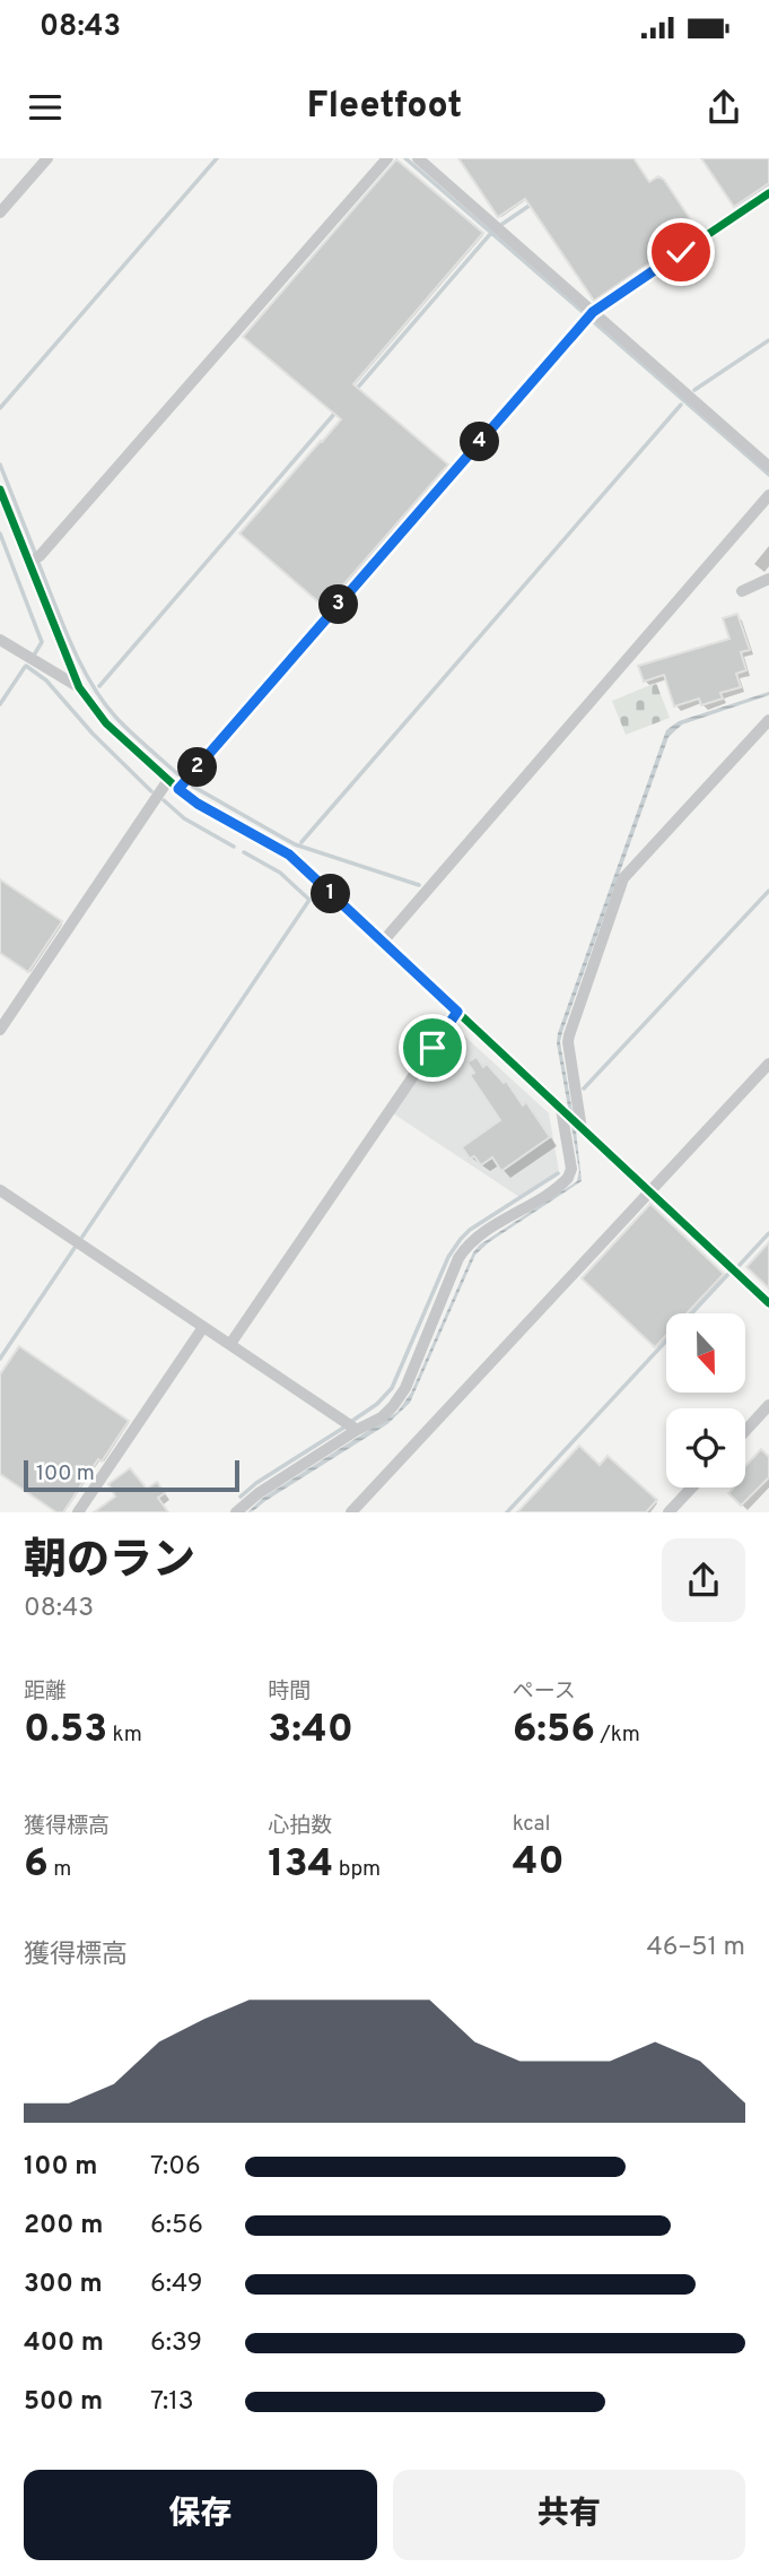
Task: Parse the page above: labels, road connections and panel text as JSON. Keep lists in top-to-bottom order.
{
  "scale_bar": "100 m",
  "north": "bottom",
  "page": {
    "status": "08:43",
    "header": "Fleetfoot",
    "pins": [
      "4",
      "3",
      "2",
      "1"
    ],
    "scale": "100 m",
    "heading": ["朝のラン", "08:43"],
    "stats": [
      ["距離", "0.53 km"],
      ["時間", "3:40"],
      ["ペース", "6:56 /km"],
      ["獲得標高", "6 m"],
      ["心拍数", "134 bpm"],
      ["kcal", "40"]
    ],
    "chart": ["獲得標高", "46–51 m"],
    "list": [
      {
        "name": "100 m",
        "note": "7:06"
      },
      {
        "name": "200 m",
        "note": "6:56"
      },
      {
        "name": "300 m",
        "note": "6:49"
      },
      {
        "name": "400 m",
        "note": "6:39"
      },
      {
        "name": "500 m",
        "note": "7:13"
      }
    ],
    "buttons": ["保存", "共有"]
  }
}
